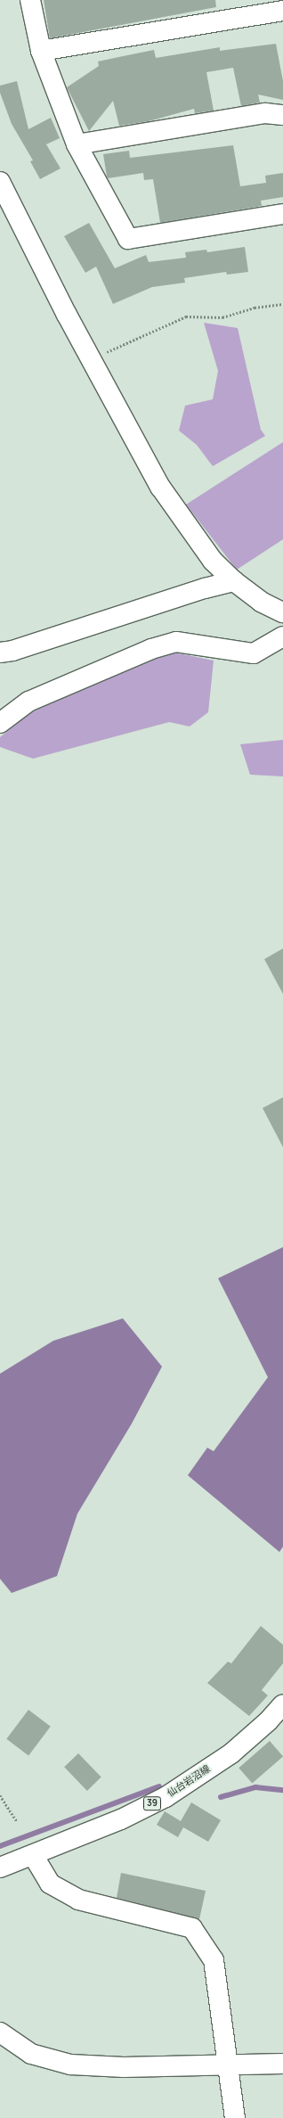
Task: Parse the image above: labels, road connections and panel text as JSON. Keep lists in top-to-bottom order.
{
  "streets": {
    "street": ["仙台岩沼線", "39"]
  }
}
